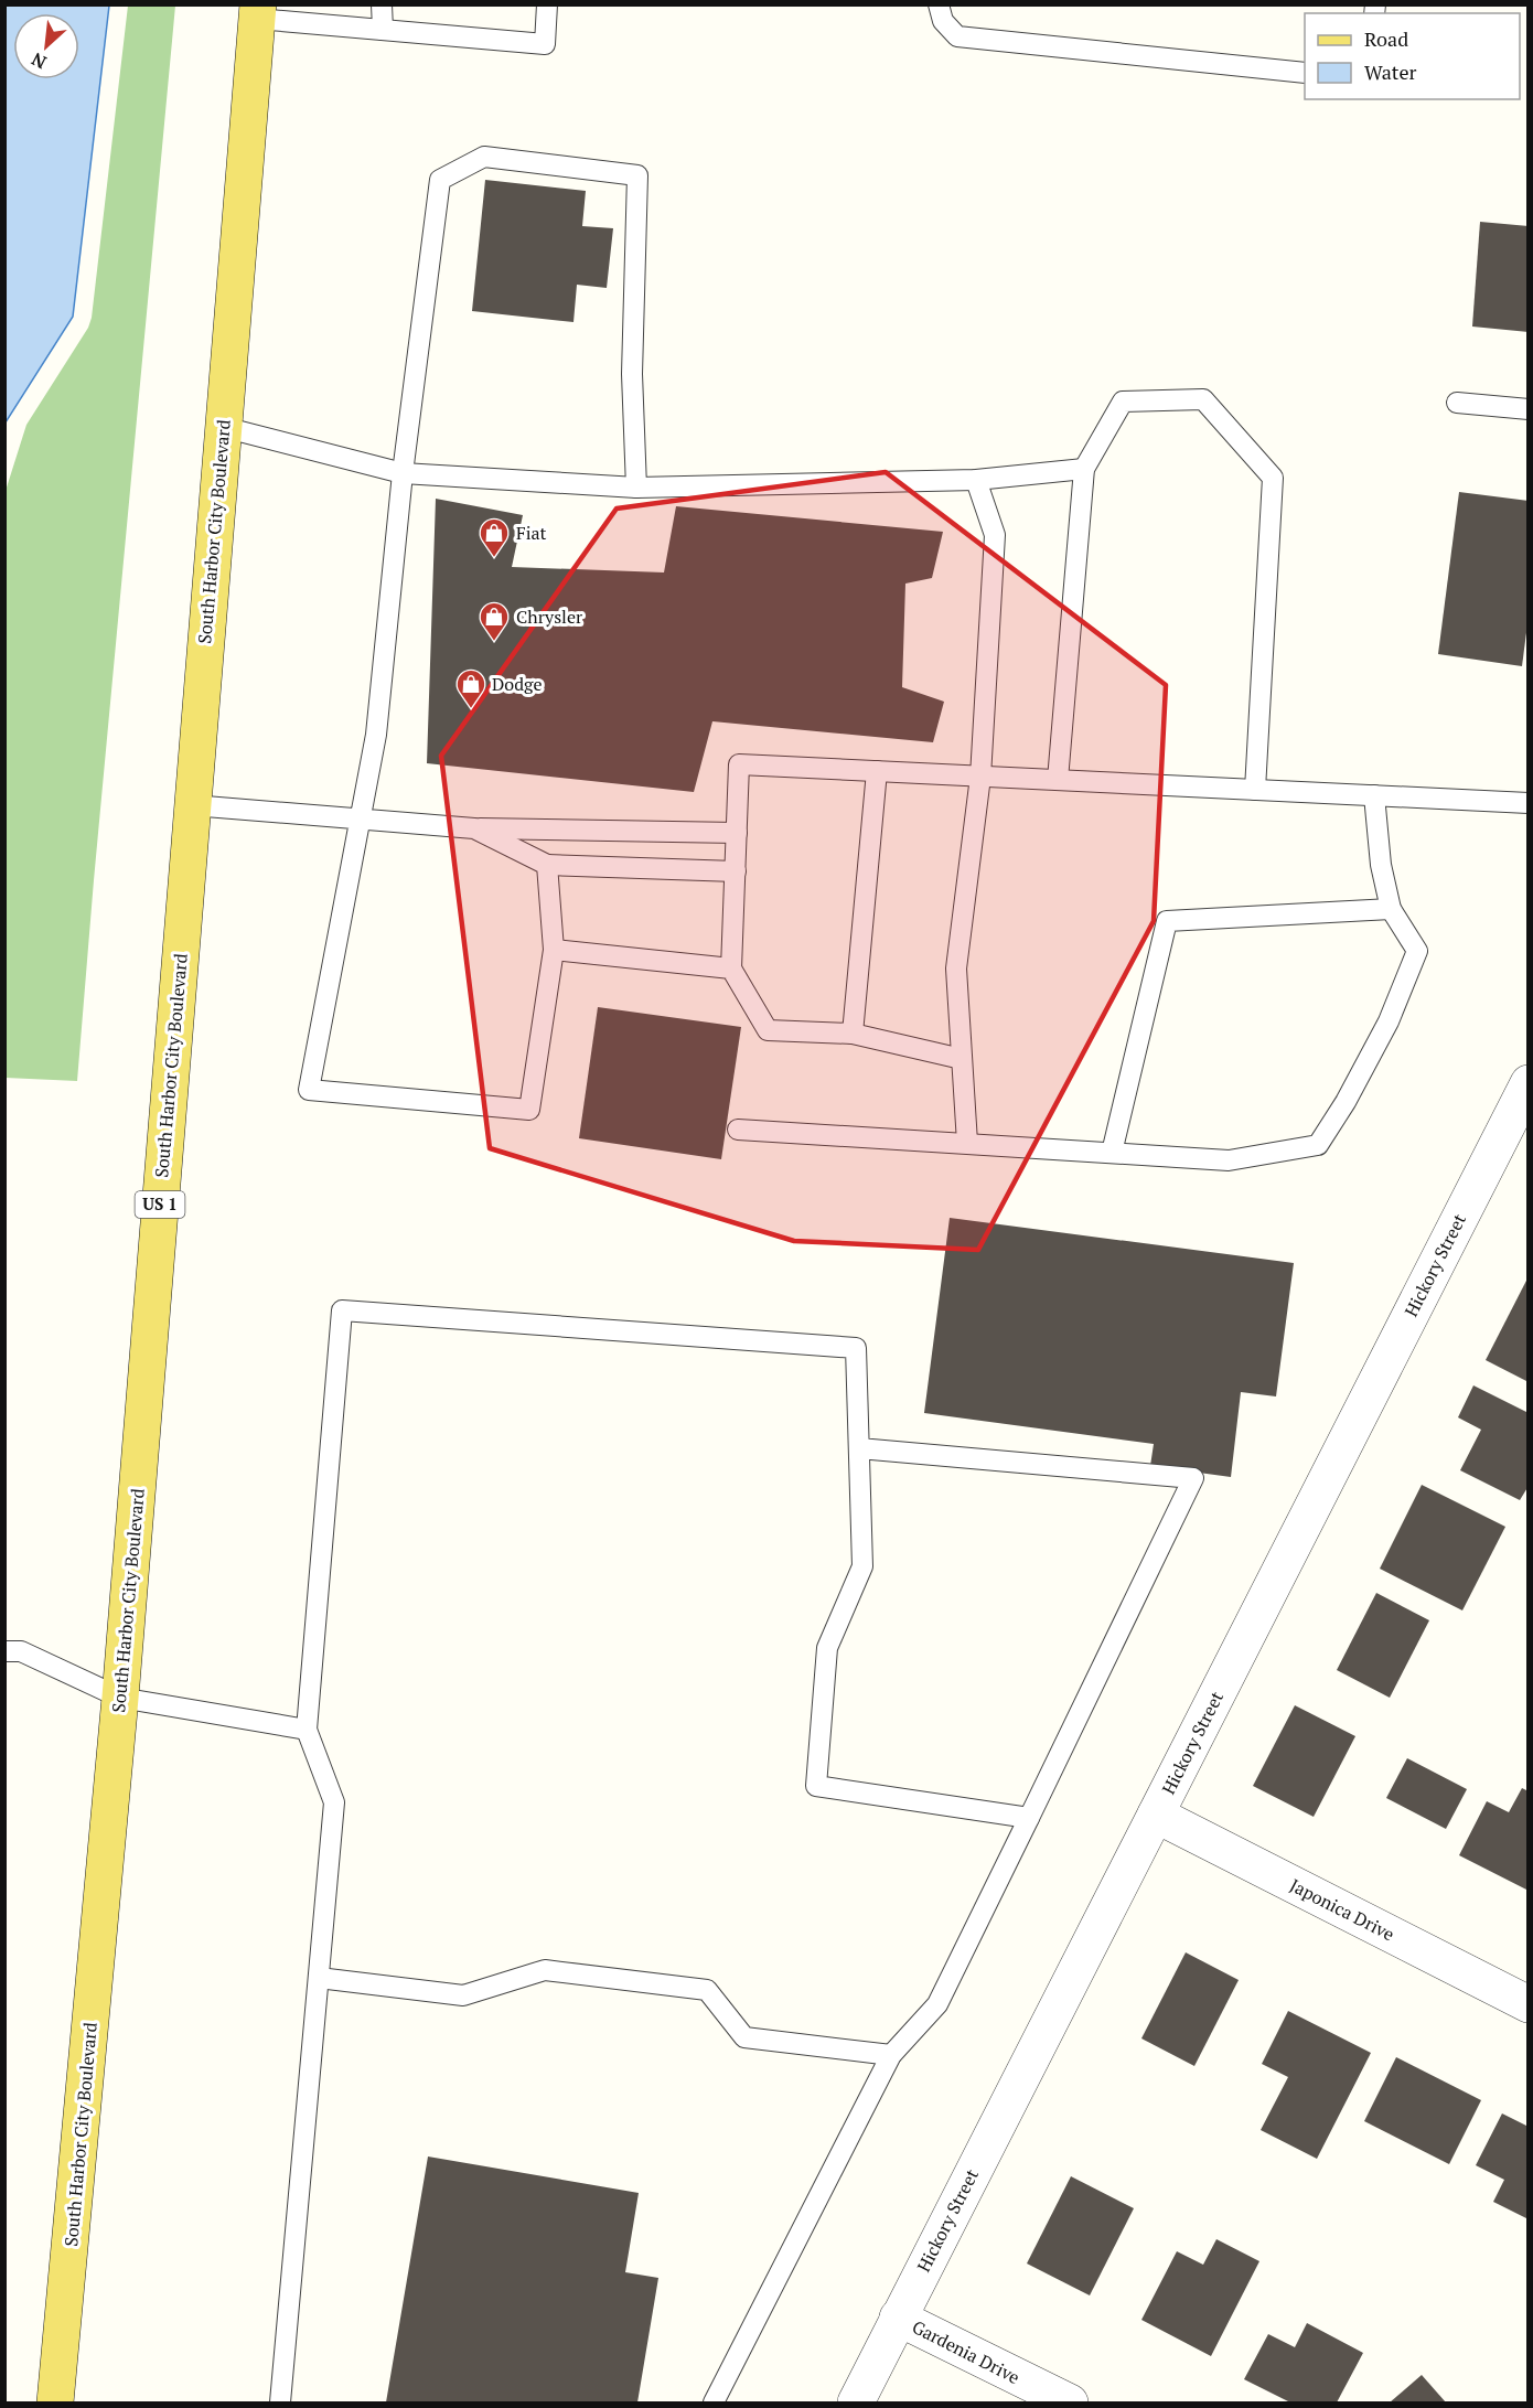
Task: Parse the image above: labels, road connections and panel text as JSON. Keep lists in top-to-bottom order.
{
  "streets": {
    "main road": ["South Harbor City Boulevard", "US 1"],
    "street": ["Hickory Street", "Japonica Drive", "Gardenia Drive"]
  },
  "crossings": [
    ["Hickory Street", "Japonica Drive"],
    ["Hickory Street", "Gardenia Drive"]
  ],
  "places": {
    "shop": ["Fiat", "Chrysler", "Dodge"]
  },
  "legend": ["Road", "Water"],
  "north": "bottom left"
}
